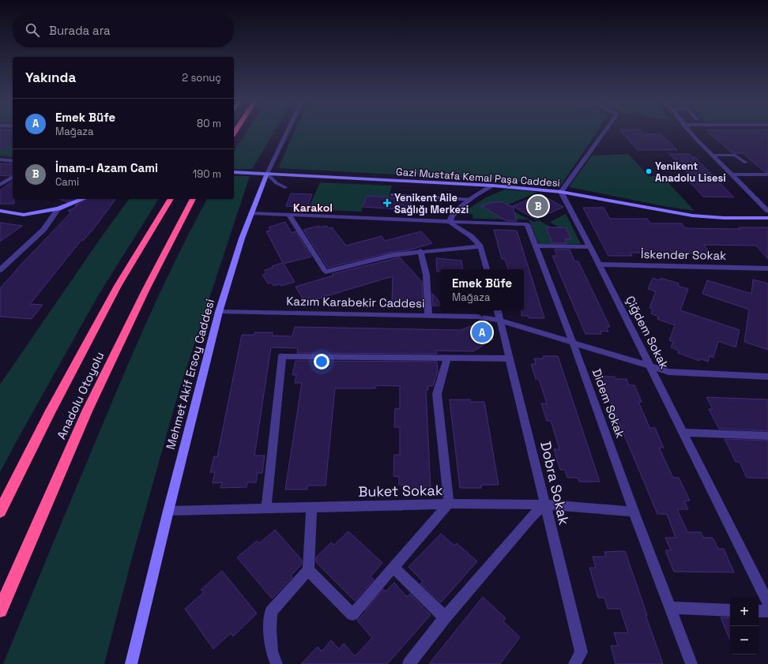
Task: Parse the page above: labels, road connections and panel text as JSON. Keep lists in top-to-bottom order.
{
  "streets": {
    "highway": ["Anadolu Otoyolu"],
    "street": [
      "Gazi Mustafa Kemal Paşa Caddesi",
      "İskender Sokak",
      "Kazım Karabekir Caddesi",
      "Çiğdem Sokak",
      "Mehmet Akif Ersoy Caddesi",
      "Didem Sokak",
      "Dobra Sokak",
      "Buket Sokak"
    ]
  },
  "crossings": [
    ["Gazi Mustafa Kemal Paşa Caddesi", "Çiğdem Sokak"],
    ["Gazi Mustafa Kemal Paşa Caddesi", "Mehmet Akif Ersoy Caddesi"],
    ["İskender Sokak", "Çiğdem Sokak"],
    ["Kazım Karabekir Caddesi", "Çiğdem Sokak"],
    ["Kazım Karabekir Caddesi", "Mehmet Akif Ersoy Caddesi"],
    ["Kazım Karabekir Caddesi", "Didem Sokak"],
    ["Kazım Karabekir Caddesi", "Dobra Sokak"],
    ["Mehmet Akif Ersoy Caddesi", "Buket Sokak"],
    ["Didem Sokak", "Buket Sokak"],
    ["Dobra Sokak", "Buket Sokak"]
  ],
  "districts": ["Karakol"],
  "places": {
    "other": ["Yenikent Anadolu Lisesi"],
    "health": ["Yenikent Aile Sağlığı Merkezi"]
  },
  "page": {
    "search": "Burada ara",
    "heading": ["Yakında", "2 sonuç"],
    "list": [
      {
        "mark": "A",
        "name": "Emek Büfe",
        "note": "Mağaza",
        "value": "80 m"
      },
      {
        "mark": "B",
        "name": "İmam-ı Azam Cami",
        "note": "Cami",
        "value": "190 m"
      }
    ],
    "pins": ["B", "A"],
    "popup": ["Emek Büfe", "Mağaza"],
    "map_buttons": ["+", "−"]
  }
}
